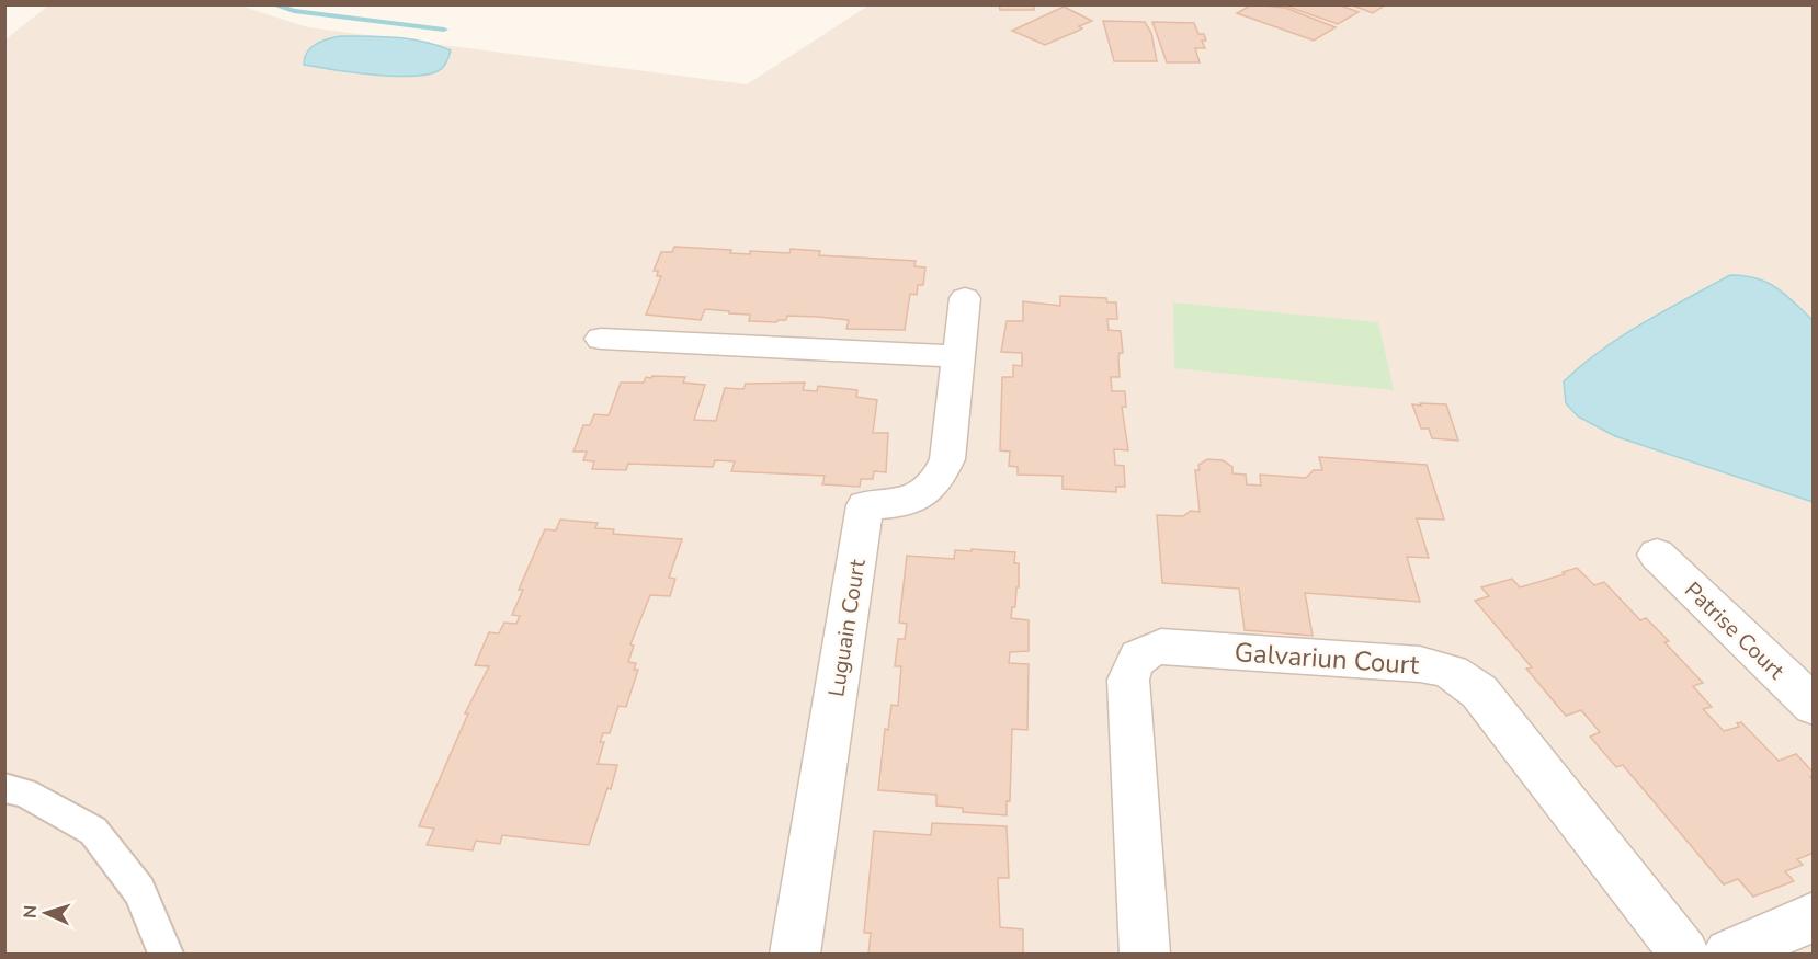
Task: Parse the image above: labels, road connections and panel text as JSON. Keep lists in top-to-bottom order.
{
  "streets": {
    "street": ["Luguain Court", "Patrise Court", "Galvariun Court"]
  },
  "north": "left"
}
